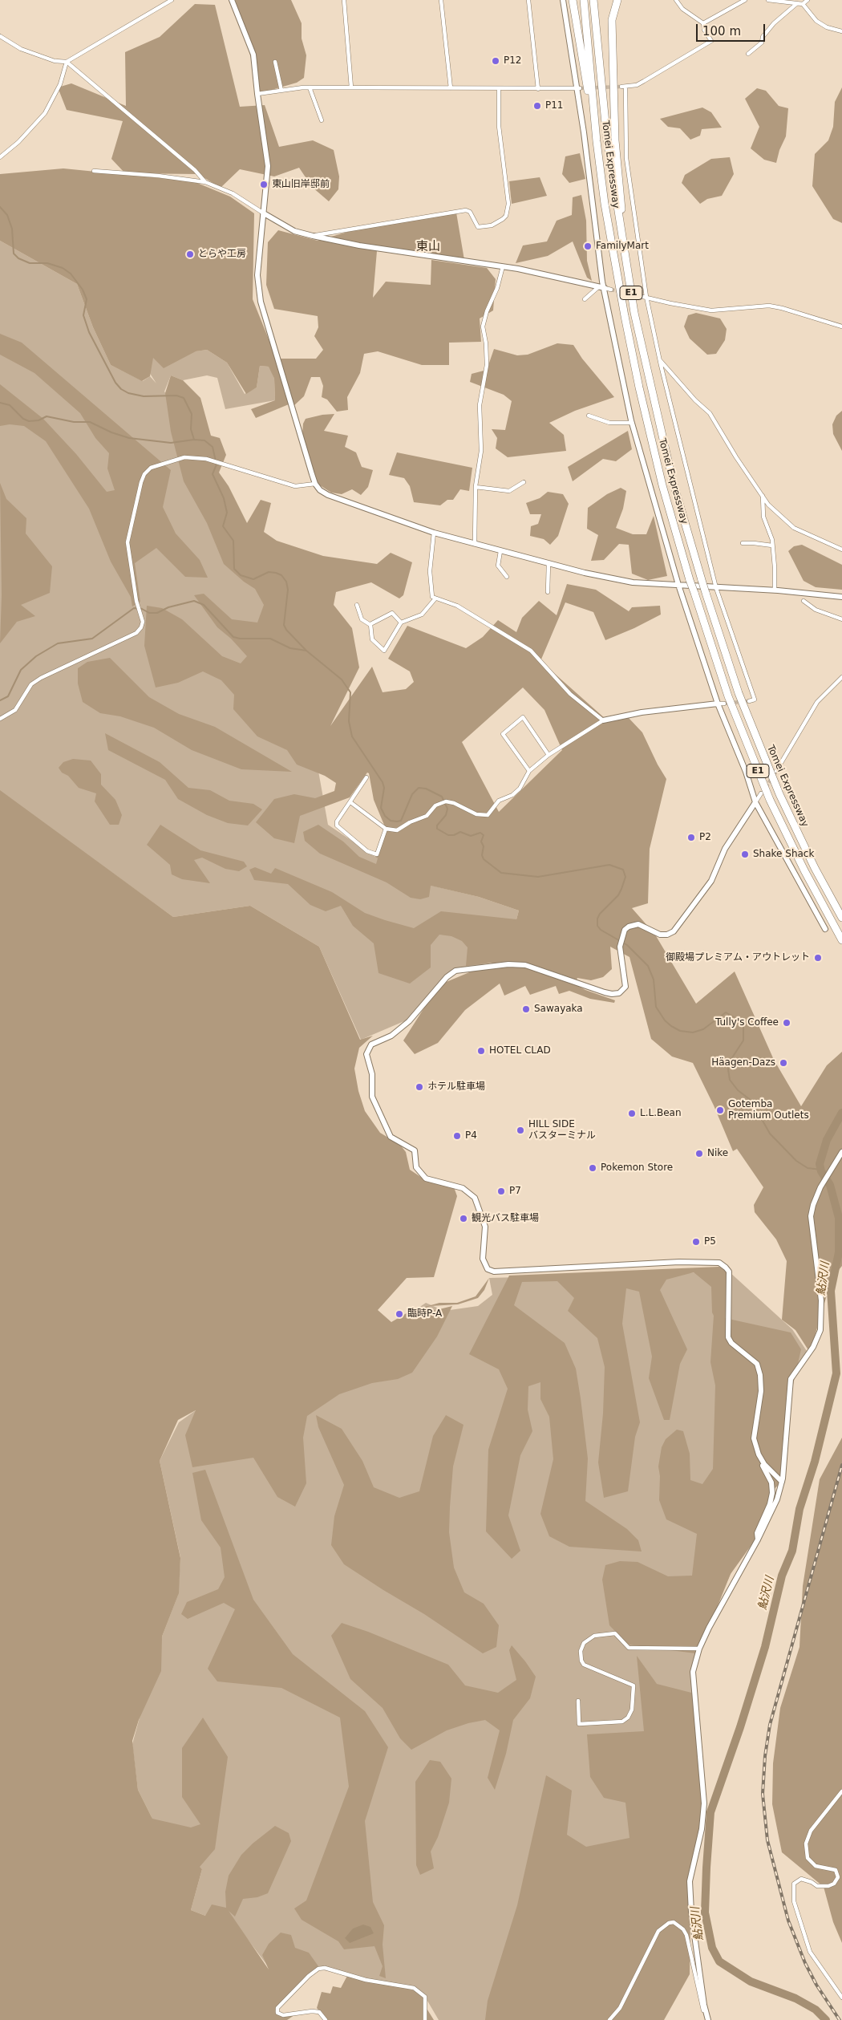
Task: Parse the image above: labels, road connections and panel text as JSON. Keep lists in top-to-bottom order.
{
  "streets": {
    "highway": ["Tomei Expressway", "E1"]
  },
  "districts": ["東山"],
  "water": ["鮎沢川"],
  "places": [
    "P12",
    "P11",
    "東山旧岸邸前",
    "FamilyMart",
    "とらや工房",
    "P2",
    "Shake Shack",
    "御殿場プレミアム・アウトレット",
    "Sawayaka",
    "Tully's Coffee",
    "HOTEL CLAD",
    "Häagen-Dazs",
    "ホテル駐車場",
    "Gotemba Premium Outlets",
    "L.L.Bean",
    "HILL SIDE バスターミナル",
    "P4",
    "Nike",
    "Pokemon Store",
    "P7",
    "観光バス駐車場",
    "P5",
    "臨時P-A"
  ],
  "scale_bar": "100 m"
}
